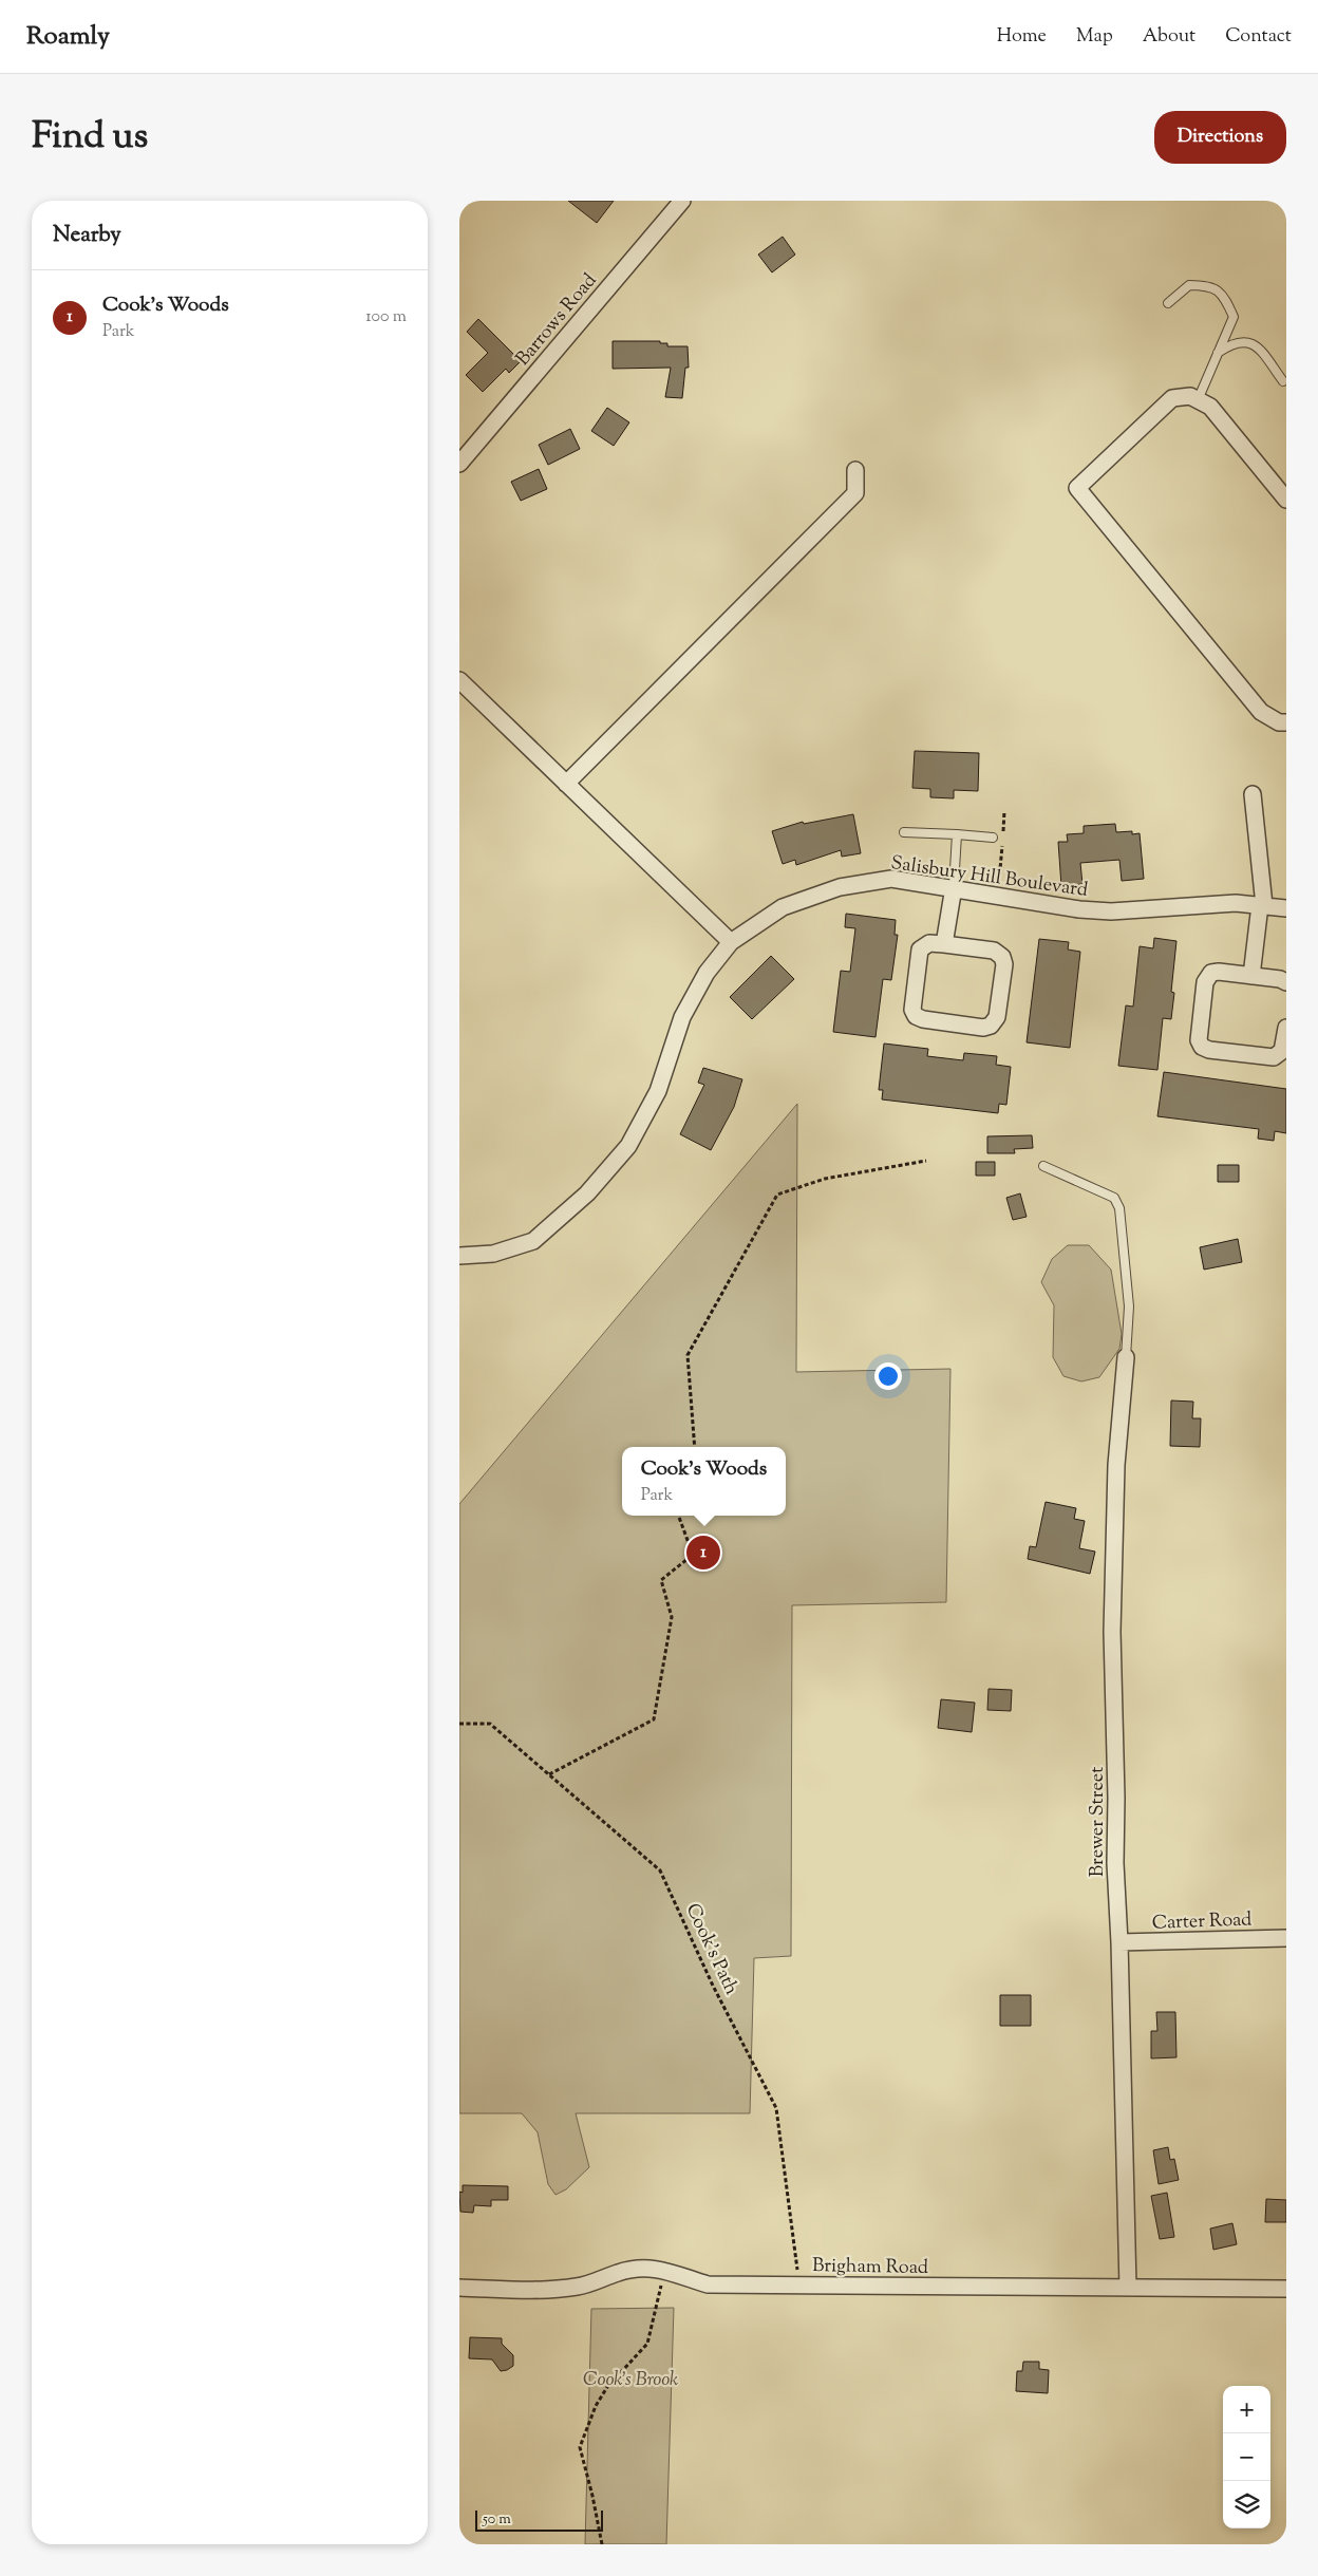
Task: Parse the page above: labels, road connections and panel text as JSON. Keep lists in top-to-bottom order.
{
  "streets": {
    "street": [
      "Barrows Road",
      "Salisbury Hill Boulevard",
      "Brewer Street",
      "Carter Road",
      "Brigham Road"
    ],
    "path": ["Cook's Path"]
  },
  "crossings": [
    ["Brewer Street", "Carter Road"],
    ["Brewer Street", "Brigham Road"],
    ["Cook's Path", "Brigham Road"]
  ],
  "parks": ["Cook's Brook"],
  "scale_bar": "50 m",
  "page": {
    "header": "Roamly",
    "nav": [
      "Home",
      "Map",
      "About",
      "Contact"
    ],
    "title": "Find us",
    "buttons": "Directions",
    "heading": "Nearby",
    "list": [
      {
        "mark": "1",
        "name": "Cook's Woods",
        "note": "Park",
        "value": "100 m"
      }
    ],
    "popup": ["Cook's Woods", "Park"],
    "pins": "1",
    "map_buttons": ["+", "−"],
    "scale": "50 m"
  }
}
